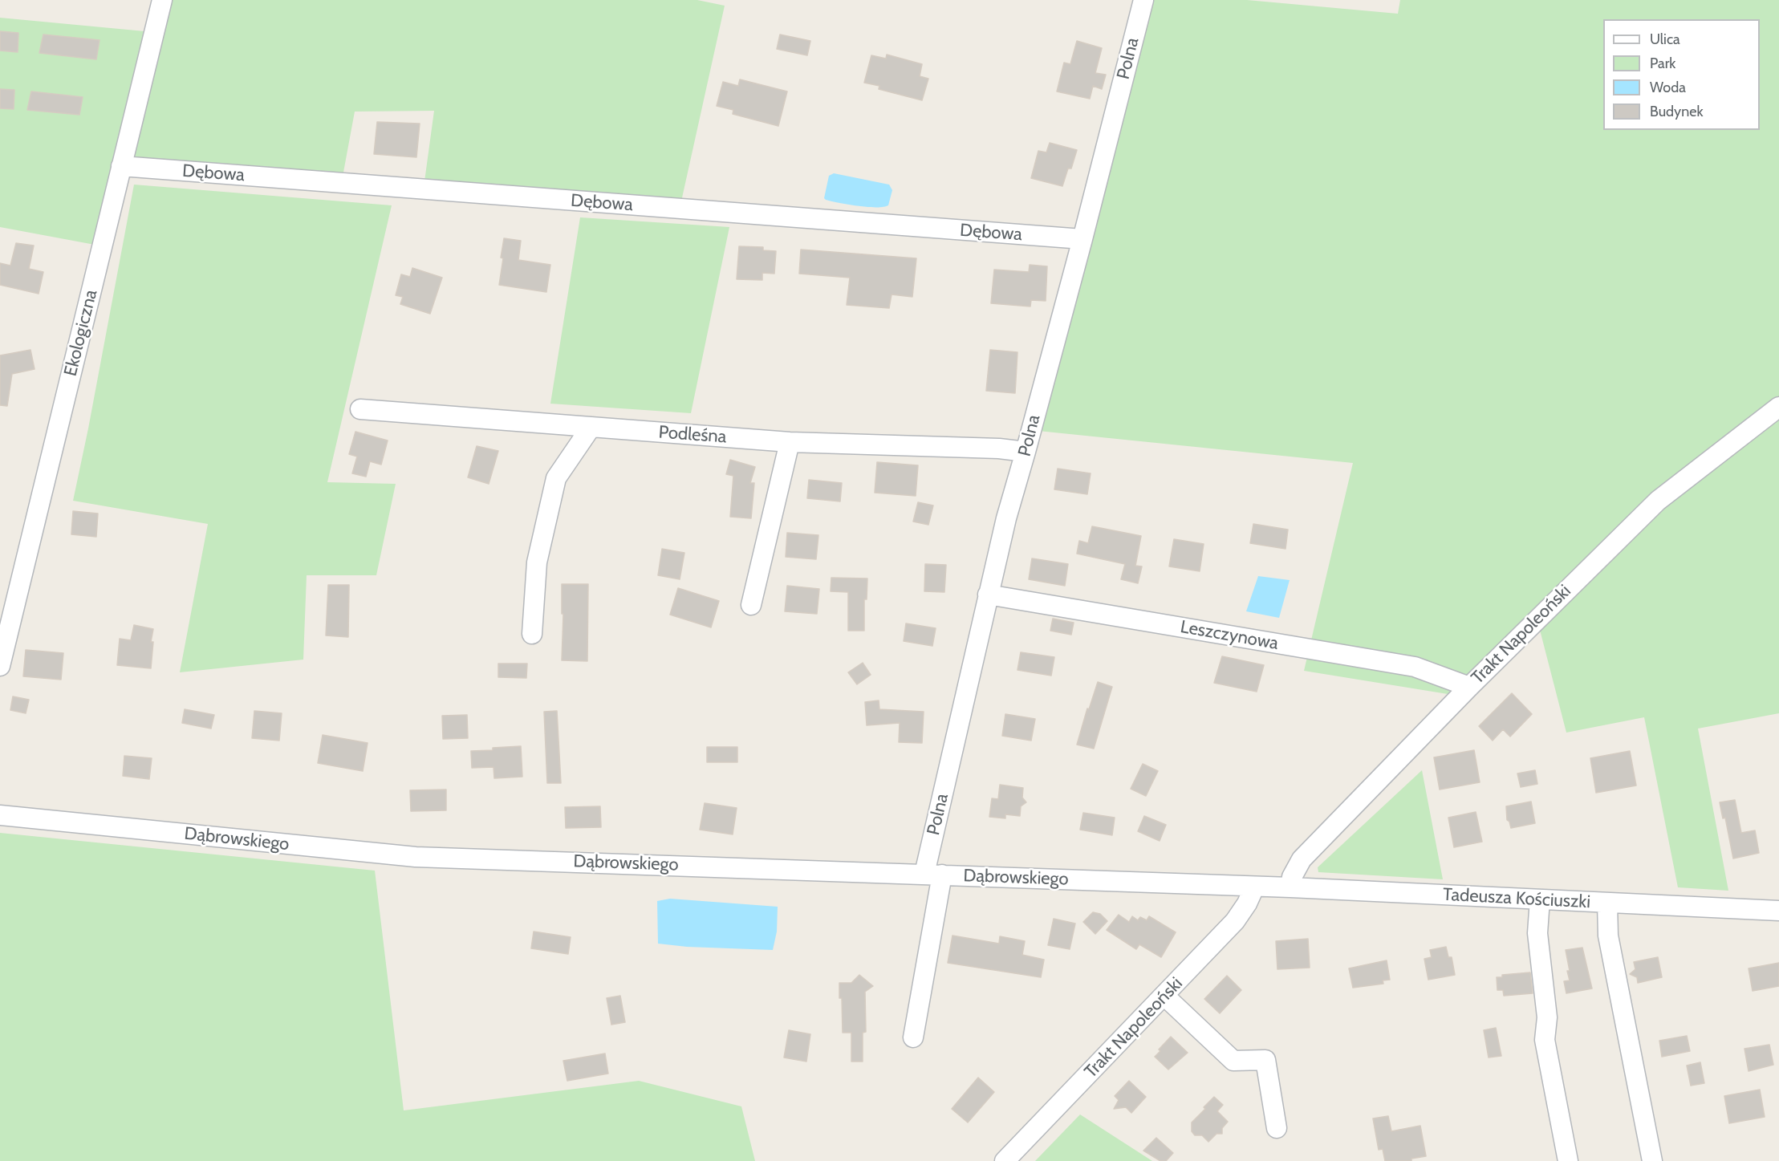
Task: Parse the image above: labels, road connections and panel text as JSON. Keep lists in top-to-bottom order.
{
  "streets": {
    "street": [
      "Polna",
      "Dębowa",
      "Ekologiczna",
      "Podleśna",
      "Trakt Napoleoński",
      "Leszczynowa",
      "Dąbrowskiego",
      "Tadeusza Kościuszki"
    ]
  },
  "crossings": [
    ["Polna", "Dębowa"],
    ["Polna", "Podleśna"],
    ["Polna", "Leszczynowa"],
    ["Polna", "Dąbrowskiego"],
    ["Dębowa", "Ekologiczna"],
    ["Trakt Napoleoński", "Leszczynowa"],
    ["Trakt Napoleoński", "Dąbrowskiego"],
    ["Trakt Napoleoński", "Tadeusza Kościuszki"],
    ["Dąbrowskiego", "Tadeusza Kościuszki"]
  ],
  "legend": [
    "Ulica",
    "Park",
    "Woda",
    "Budynek"
  ]
}
